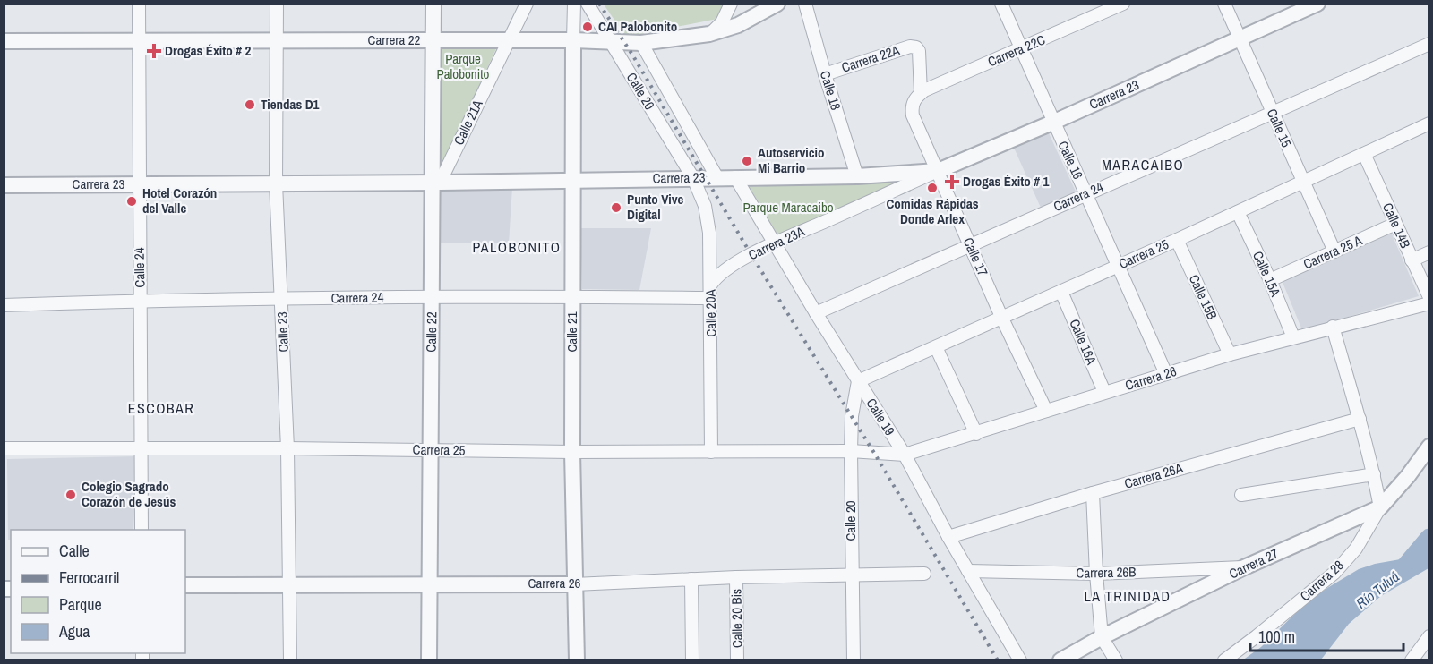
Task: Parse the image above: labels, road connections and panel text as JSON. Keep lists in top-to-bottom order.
{
  "streets": {
    "street": [
      "Carrera 22",
      "Carrera 22C",
      "Carrera 22A",
      "Calle 18",
      "Calle 20",
      "Carrera 23",
      "Calle 21A",
      "Calle 15",
      "Calle 16",
      "Carrera 24",
      "Calle 14B",
      "Carrera 23A",
      "Carrera 25 A",
      "Carrera 25",
      "Calle 17",
      "Calle 24",
      "Calle 15A",
      "Calle 15B",
      "Calle 20A",
      "Calle 23",
      "Calle 22",
      "Calle 21",
      "Calle 16A",
      "Carrera 26",
      "Calle 19",
      "Carrera 26A",
      "Carrera 27",
      "Carrera 26B",
      "Carrera 28",
      "Calle 20 Bis"
    ]
  },
  "crossings": [
    ["Carrera 22", "Calle 20"],
    ["Carrera 22", "Calle 21A"],
    ["Carrera 22", "Calle 24"],
    ["Carrera 22", "Calle 23"],
    ["Carrera 22", "Calle 22"],
    ["Carrera 22", "Calle 21"],
    ["Carrera 22C", "Calle 16"],
    ["Carrera 22C", "Calle 17"],
    ["Carrera 22A", "Calle 18"],
    ["Carrera 22A", "Calle 17"],
    ["Calle 18", "Carrera 23"],
    ["Calle 20", "Carrera 23"],
    ["Calle 20", "Carrera 25"],
    ["Calle 20", "Calle 20A"],
    ["Calle 20", "Carrera 26"],
    ["Calle 20", "Calle 19"],
    ["Carrera 23", "Calle 21A"],
    ["Carrera 23", "Calle 15"],
    ["Carrera 23", "Calle 16"],
    ["Carrera 23", "Carrera 23A"],
    ["Carrera 23", "Calle 17"],
    ["Carrera 23", "Calle 24"],
    ["Carrera 23", "Calle 20A"],
    ["Carrera 23", "Calle 23"],
    ["Carrera 23", "Calle 22"],
    ["Carrera 23", "Calle 21"],
    ["Carrera 23", "Calle 19"],
    ["Calle 21A", "Calle 22"],
    ["Calle 15", "Carrera 24"],
    ["Calle 15", "Carrera 25 A"],
    ["Calle 15", "Carrera 25"],
    ["Calle 16", "Carrera 24"],
    ["Calle 16", "Carrera 25"],
    ["Calle 16", "Carrera 26"],
    ["Carrera 24", "Carrera 23A"],
    ["Carrera 24", "Calle 17"],
    ["Carrera 24", "Calle 24"],
    ["Carrera 24", "Calle 20A"],
    ["Carrera 24", "Calle 23"],
    ["Carrera 24", "Calle 22"],
    ["Carrera 24", "Calle 21"],
    ["Carrera 24", "Calle 19"],
    ["Calle 14B", "Carrera 25 A"],
    ["Calle 14B", "Carrera 25"],
    ["Carrera 23A", "Calle 17"],
    ["Carrera 23A", "Calle 20A"],
    ["Carrera 23A", "Calle 19"],
    ["Carrera 25 A", "Calle 15A"],
    ["Carrera 25", "Calle 17"],
    ["Carrera 25", "Calle 24"],
    ["Carrera 25", "Calle 15A"],
    ["Carrera 25", "Calle 15B"],
    ["Carrera 25", "Calle 20A"],
    ["Carrera 25", "Calle 23"],
    ["Carrera 25", "Calle 22"],
    ["Carrera 25", "Calle 21"],
    ["Carrera 25", "Calle 16A"],
    ["Carrera 25", "Carrera 26"],
    ["Carrera 25", "Calle 19"],
    ["Calle 17", "Carrera 26"],
    ["Calle 15A", "Carrera 26"],
    ["Calle 15B", "Carrera 26"],
    ["Calle 23", "Carrera 26"],
    ["Calle 22", "Carrera 26"],
    ["Calle 21", "Carrera 26"],
    ["Calle 16A", "Carrera 26"],
    ["Carrera 26", "Calle 19"],
    ["Carrera 26", "Calle 20 Bis"],
    ["Calle 19", "Carrera 26A"],
    ["Calle 19", "Carrera 26B"],
    ["Carrera 27", "Carrera 26B"],
    ["Carrera 27", "Carrera 28"]
  ],
  "districts": [
    "MARACAIBO",
    "PALOBONITO",
    "ESCOBAR",
    "LA TRINIDAD"
  ],
  "water": ["Río Tuluá"],
  "parks": ["Parque Palobonito", "Parque Maracaibo"],
  "places": {
    "other": [
      "CAI Palobonito",
      "Tiendas D1",
      "Autoservicio Mi Barrio",
      "Comidas Rápidas Donde Arlex",
      "Hotel Corazón del Valle",
      "Punto Vive Digital",
      "Colegio Sagrado Corazón de Jesús"
    ],
    "health": ["Drogas Éxito # 2", "Drogas Éxito # 1"]
  },
  "legend": [
    "Calle",
    "Ferrocarril",
    "Parque",
    "Agua"
  ],
  "scale_bar": "100 m"
}
